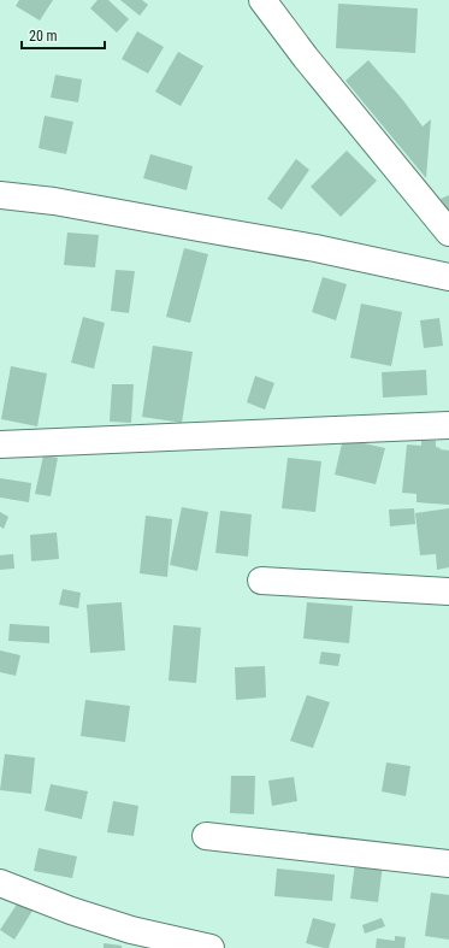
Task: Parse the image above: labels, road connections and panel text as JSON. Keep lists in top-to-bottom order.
{
  "scale_bar": "20 m"
}
